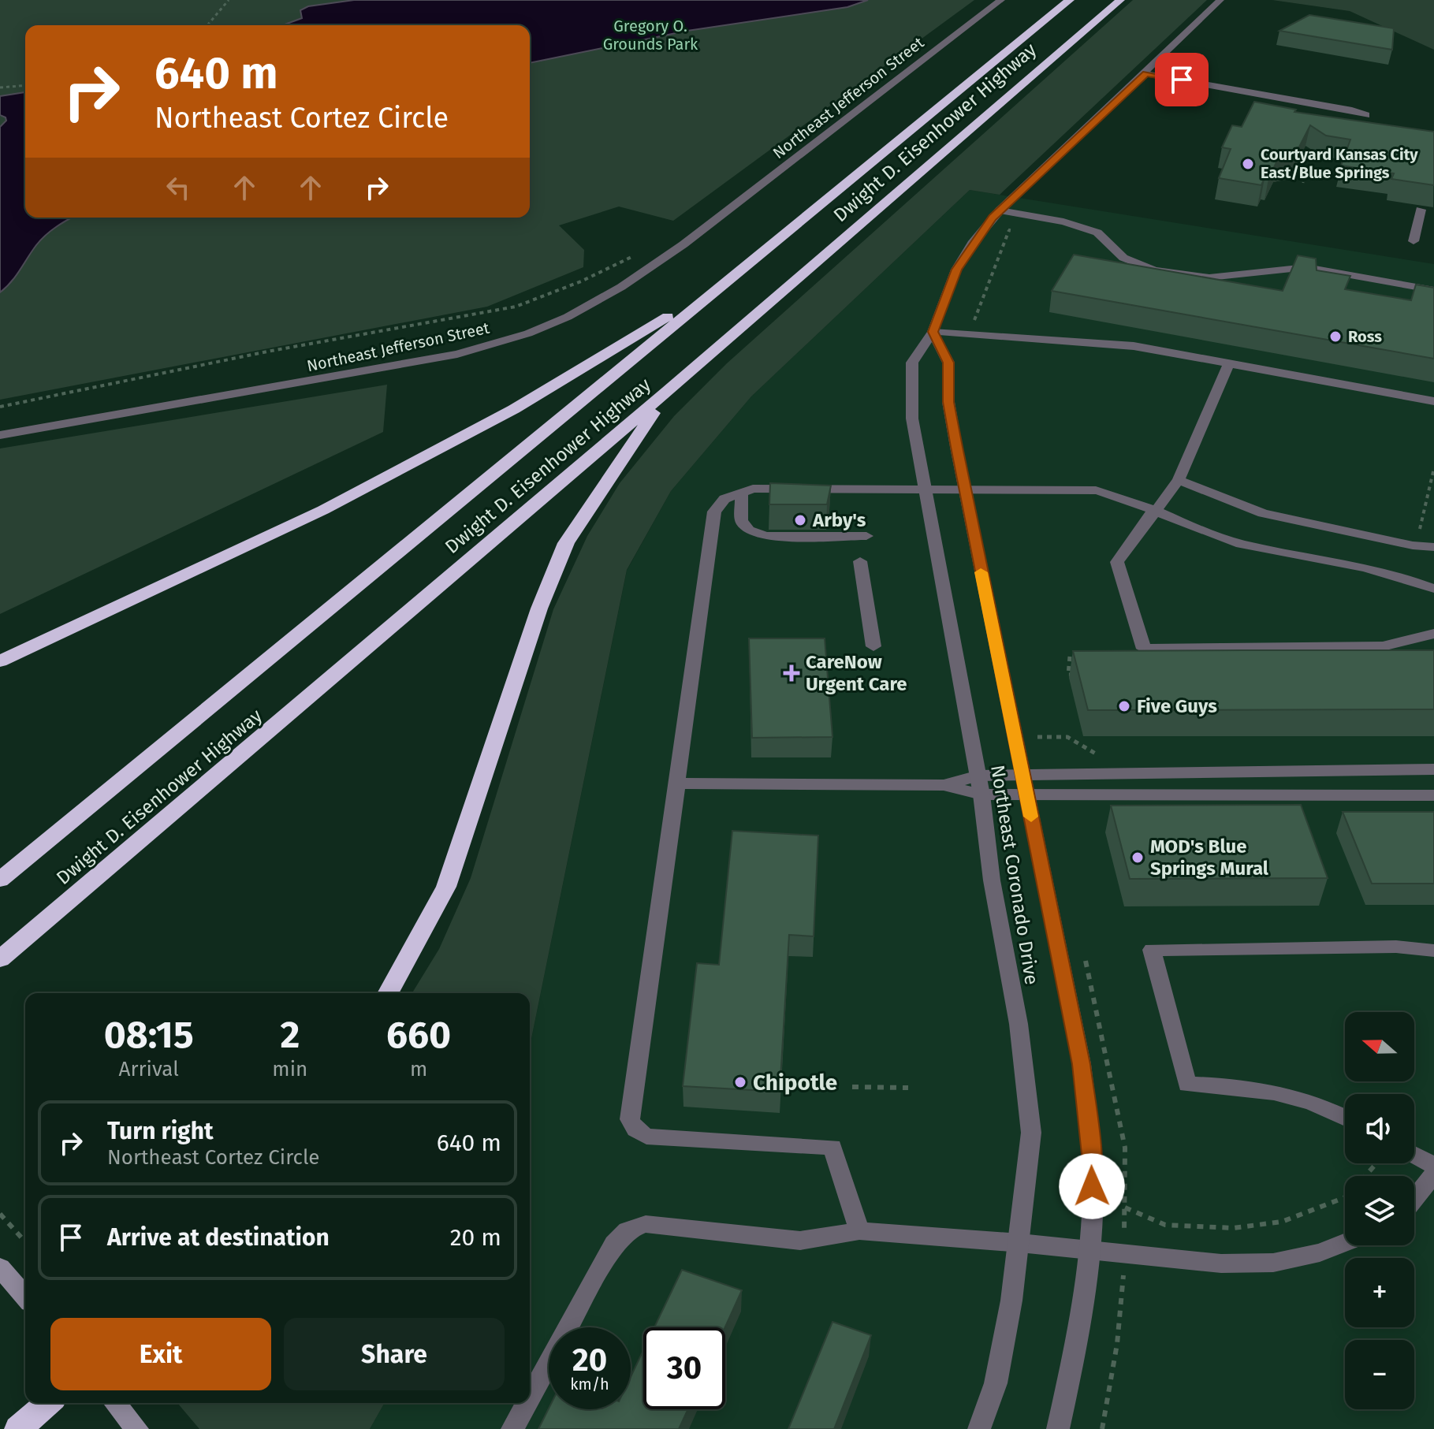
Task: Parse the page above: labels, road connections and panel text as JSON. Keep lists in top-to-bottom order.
{
  "streets": {
    "highway": ["Dwight D. Eisenhower Highway"],
    "street": ["Northeast Jefferson Street", "Northeast Coronado Drive"]
  },
  "parks": ["Gregory O. Grounds Park"],
  "places": {
    "other": [
      "Courtyard Kansas City East/Blue Springs",
      "Ross",
      "Arby's",
      "Five Guys",
      "MOD's Blue Springs Mural",
      "Chipotle"
    ],
    "health": ["CareNow Urgent Care"]
  },
  "north": "left",
  "page": {
    "turn": ["640 m", "Northeast Cortez Circle"],
    "eta": [
      "08:15",
      "Arrival",
      "2",
      "min",
      "660",
      "m"
    ],
    "map_buttons": ["+", "−"],
    "list": [
      {
        "name": "Turn right",
        "note": "Northeast Cortez Circle",
        "value": "640 m"
      },
      {
        "name": "Arrive at destination",
        "value": "20 m"
      }
    ],
    "buttons": ["Exit", "Share"],
    "speed": "20 km/h",
    "limit": "30"
  }
}
